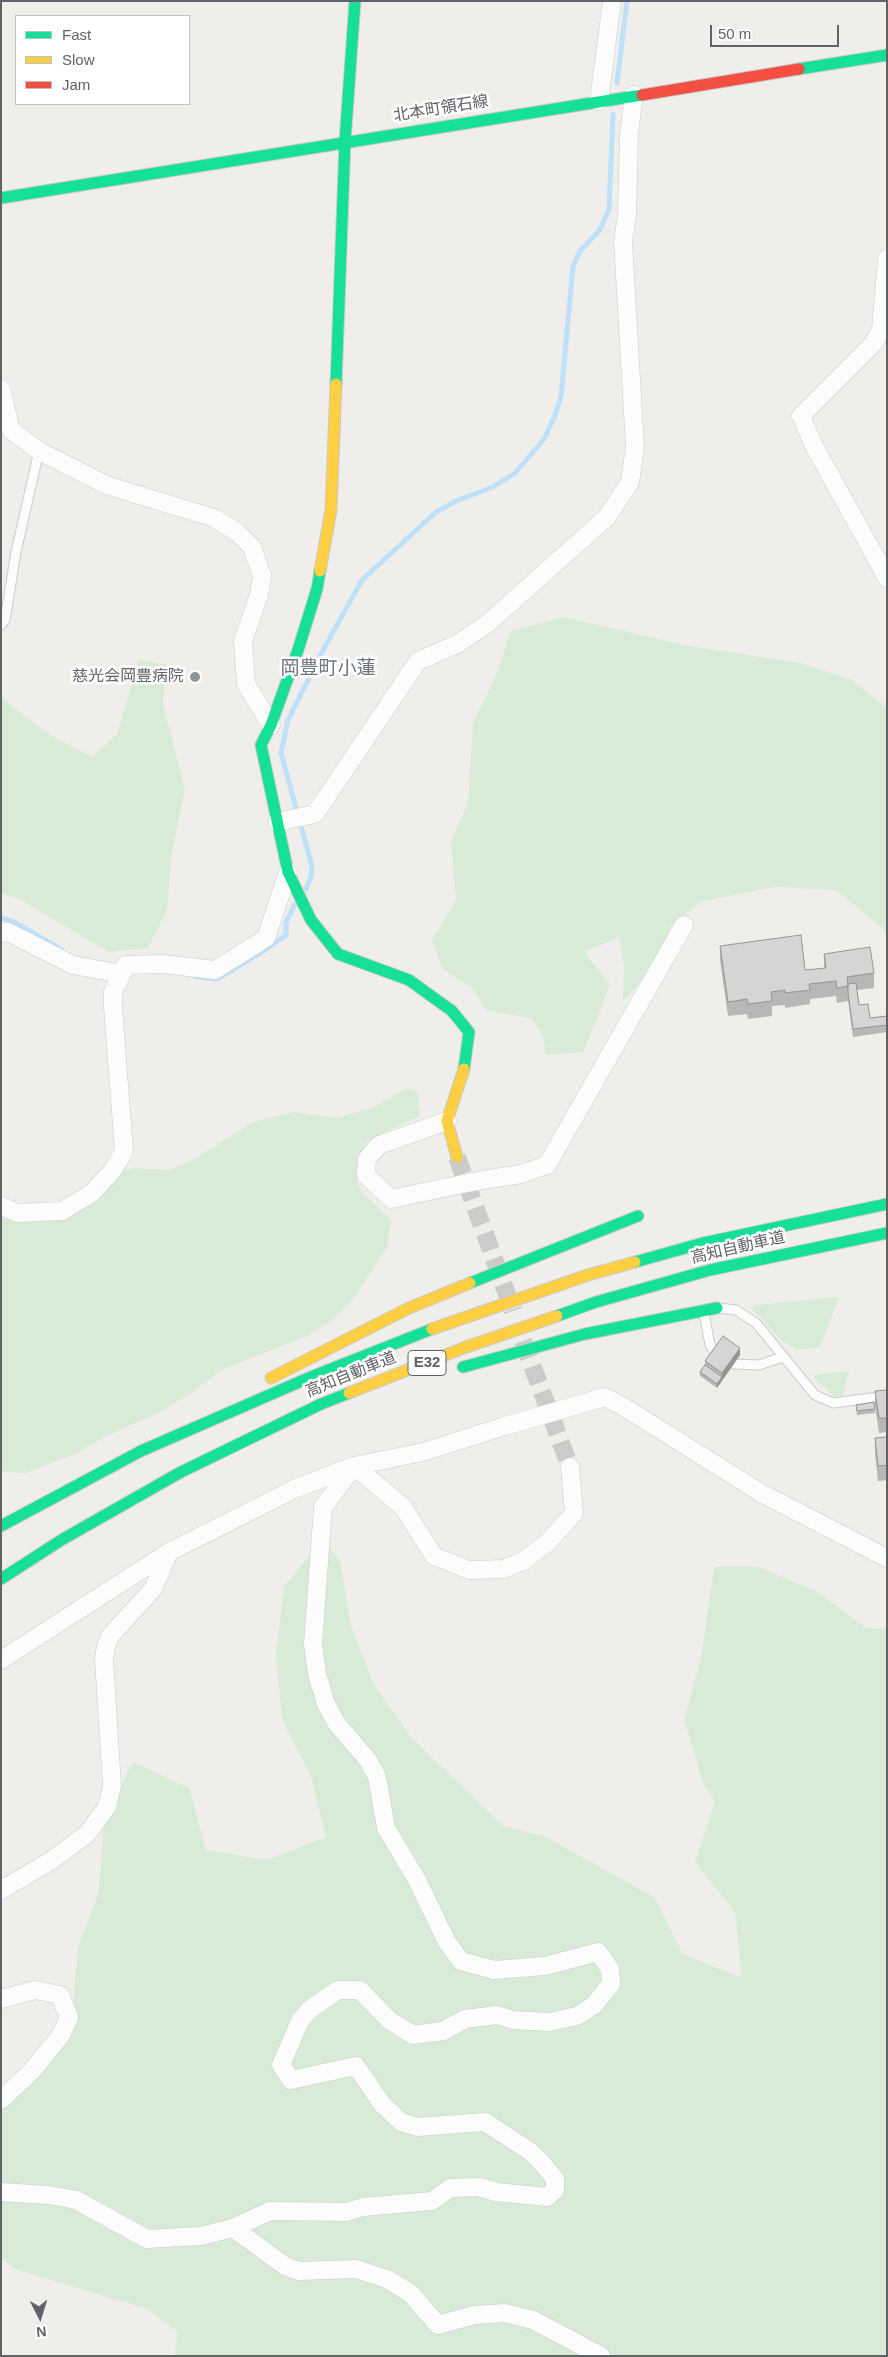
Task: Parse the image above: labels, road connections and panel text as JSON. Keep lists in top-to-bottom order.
{
  "streets": {
    "main road": ["北本町領石線", "高知自動車道", "E32"]
  },
  "districts": ["岡豊町小蓮"],
  "places": ["慈光会岡豊病院"],
  "legend": ["Fast", "Slow", "Jam"],
  "scale_bar": "50 m",
  "north": "bottom"
}
